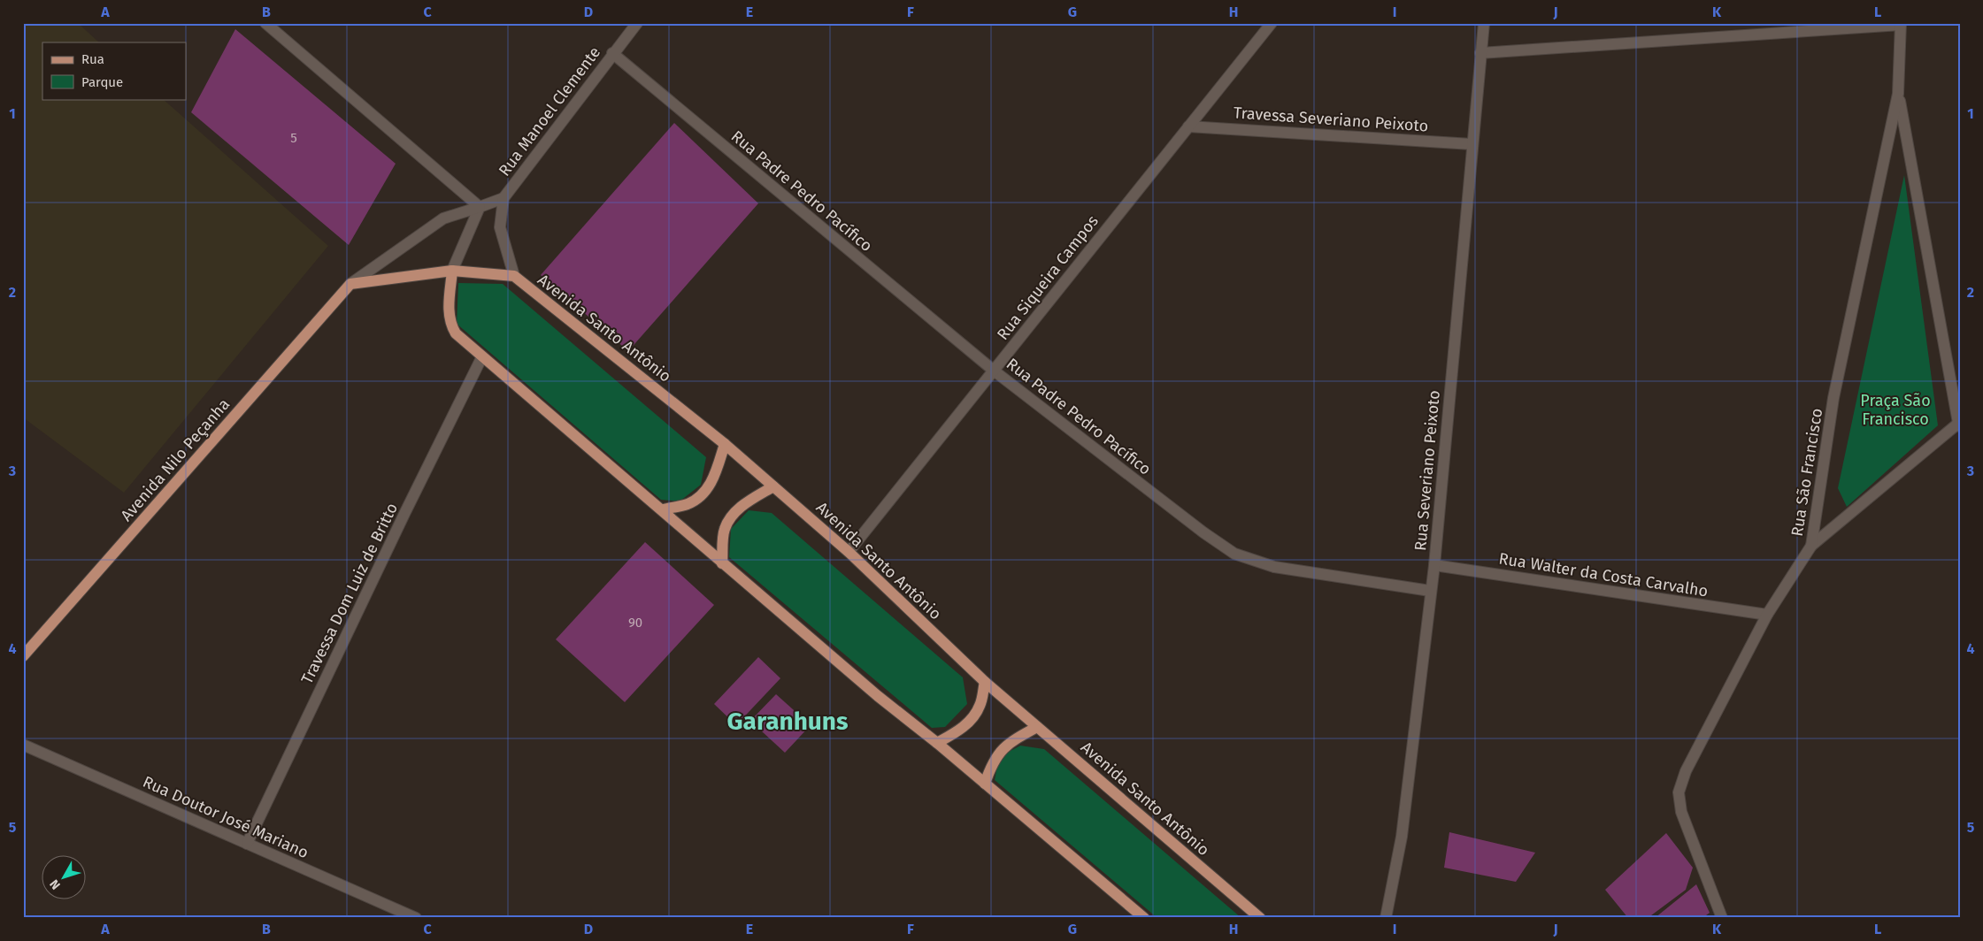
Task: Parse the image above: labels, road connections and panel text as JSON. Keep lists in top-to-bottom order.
{
  "streets": {
    "main road": ["Avenida Santo Antônio", "Avenida Nilo Peçanha"],
    "street": [
      "Rua Manoel Clemente",
      "Travessa Severiano Peixoto",
      "Rua Padre Pedro Pacífico",
      "Rua Siqueira Campos",
      "Rua Severiano Peixoto",
      "Rua São Francisco",
      "Rua Walter da Costa Carvalho",
      "Travessa Dom Luiz de Britto",
      "Rua Doutor José Mariano"
    ]
  },
  "crossings": [
    ["Rua Manoel Clemente", "Rua Padre Pedro Pacífico"],
    ["Travessa Severiano Peixoto", "Rua Siqueira Campos"],
    ["Travessa Severiano Peixoto", "Rua Severiano Peixoto"],
    ["Rua Padre Pedro Pacífico", "Rua Siqueira Campos"],
    ["Rua Padre Pedro Pacífico", "Rua Severiano Peixoto"],
    ["Rua Siqueira Campos", "Avenida Santo Antônio"],
    ["Avenida Santo Antônio", "Avenida Nilo Peçanha"],
    ["Rua Severiano Peixoto", "Rua Walter da Costa Carvalho"],
    ["Rua São Francisco", "Rua Walter da Costa Carvalho"],
    ["Travessa Dom Luiz de Britto", "Rua Doutor José Mariano"]
  ],
  "districts": ["Garanhuns"],
  "parks": ["Praça São Francisco"],
  "house_numbers": ["5", "90"],
  "legend": ["Rua", "Parque"],
  "north": "bottom left",
  "grid": {
    "columns": [
      "A",
      "B",
      "C",
      "D",
      "E",
      "F",
      "G",
      "H",
      "I",
      "J",
      "K",
      "L"
    ],
    "rows": [
      "1",
      "2",
      "3",
      "4",
      "5"
    ]
  }
}
